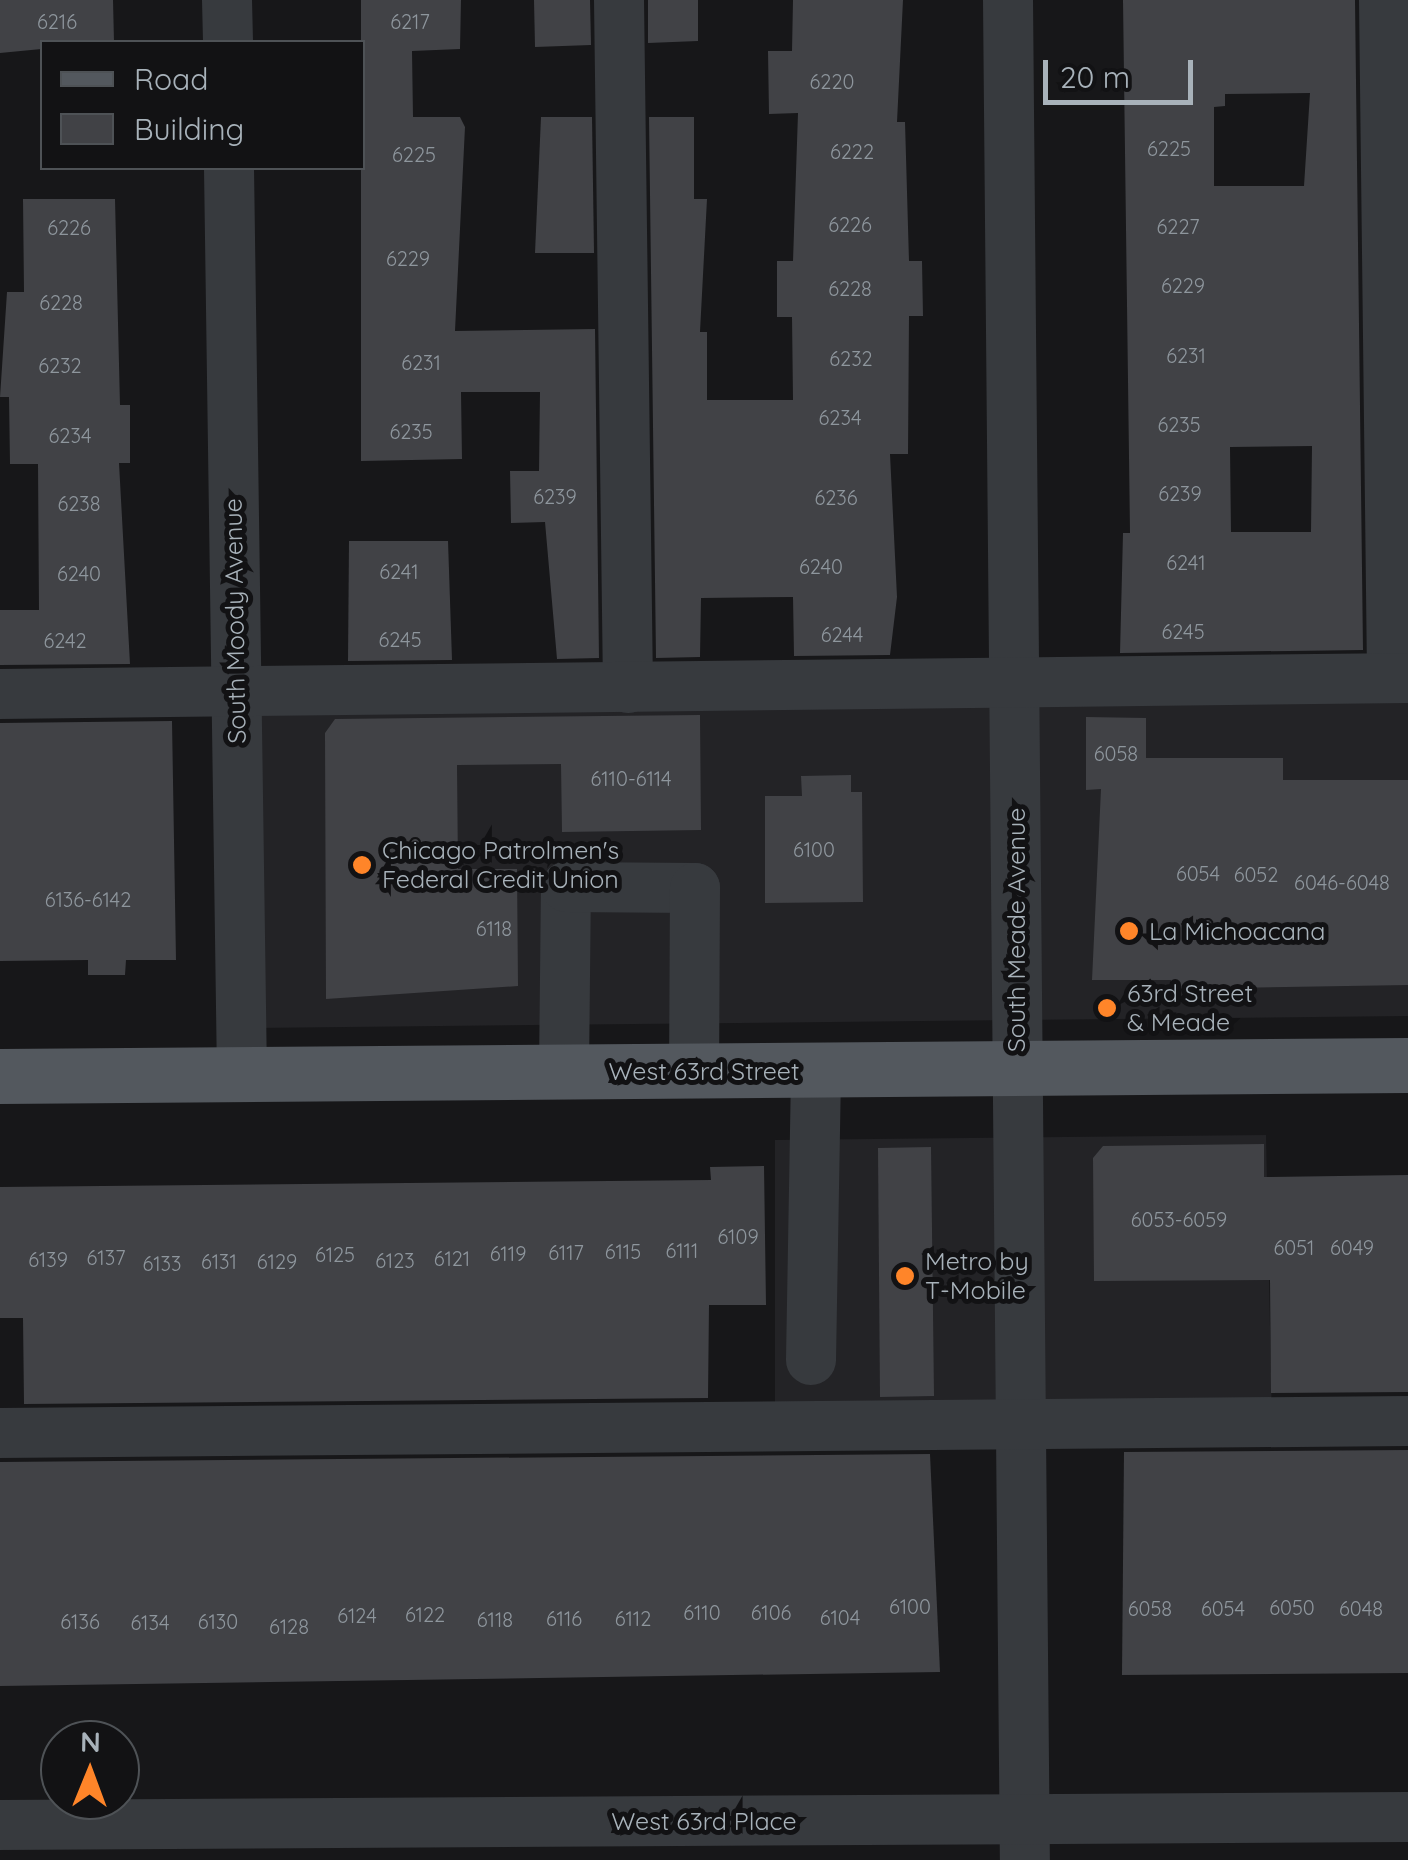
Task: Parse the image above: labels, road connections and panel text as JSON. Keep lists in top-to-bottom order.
{
  "streets": {
    "main road": ["West 63rd Street"],
    "street": ["South Moody Avenue", "South Meade Avenue", "West 63rd Place"]
  },
  "crossings": [
    ["South Moody Avenue", "West 63rd Street"],
    ["South Meade Avenue", "West 63rd Street"],
    ["South Meade Avenue", "West 63rd Place"]
  ],
  "places": [
    "Chicago Patrolmen's Federal Credit Union",
    "La Michoacana",
    "63rd Street & Meade",
    "Metro by T-Mobile"
  ],
  "house_numbers": [
    "6216",
    "6217",
    "6220",
    "6225",
    "6222",
    "6225",
    "6226",
    "6227",
    "6226",
    "6229",
    "6229",
    "6228",
    "6228",
    "6231",
    "6232",
    "6231",
    "6232",
    "6234",
    "6235",
    "6235",
    "6234",
    "6239",
    "6239",
    "6236",
    "6238",
    "6241",
    "6240",
    "6241",
    "6240",
    "6245",
    "6244",
    "6245",
    "6242",
    "6058",
    "6110-6114",
    "6100",
    "6054",
    "6052",
    "6046-6048",
    "6136-6142",
    "6118",
    "6053-6059",
    "6109",
    "6051",
    "6049",
    "6111",
    "6115",
    "6117",
    "6119",
    "6125",
    "6137",
    "6121",
    "6139",
    "6123",
    "6131",
    "6129",
    "6133",
    "6100",
    "6050",
    "6058",
    "6054",
    "6048",
    "6110",
    "6106",
    "6122",
    "6124",
    "6104",
    "6116",
    "6112",
    "6118",
    "6136",
    "6130",
    "6134",
    "6128"
  ],
  "legend": ["Road", "Building"],
  "scale_bar": "20 m",
  "north": "top"
}
